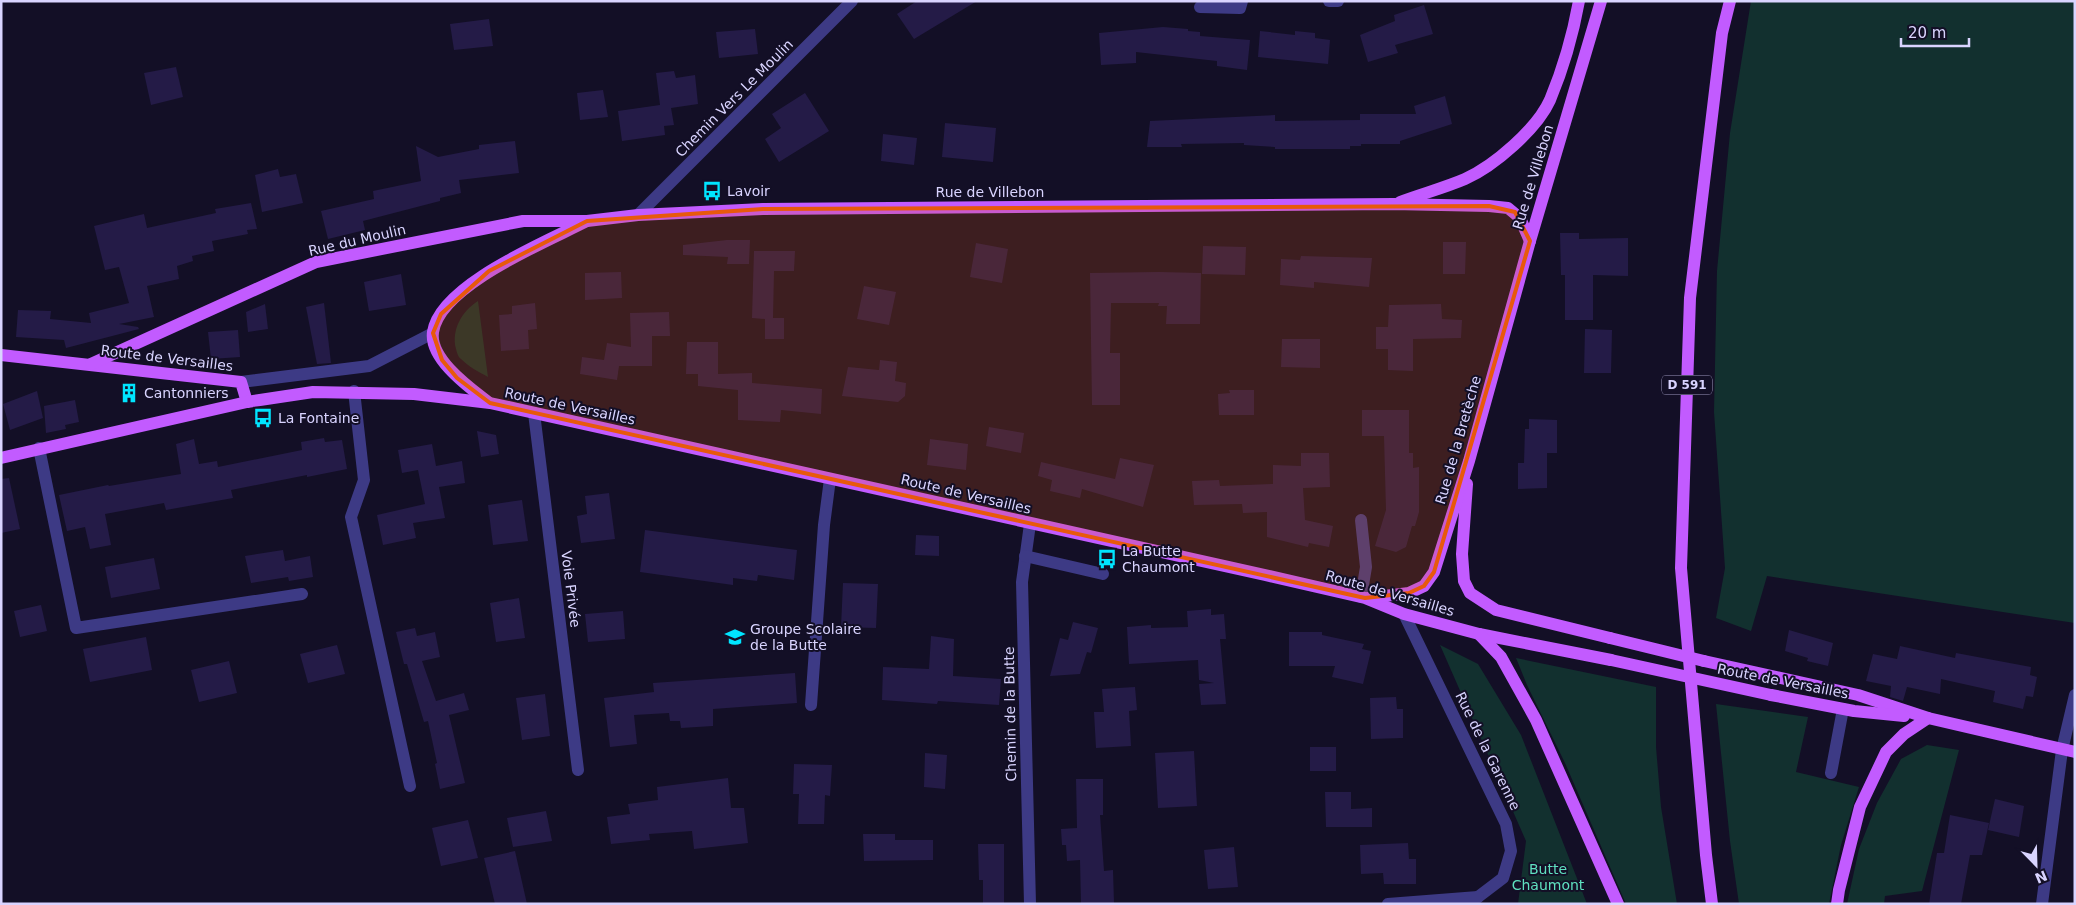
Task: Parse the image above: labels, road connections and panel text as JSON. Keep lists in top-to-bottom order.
{
  "streets": {
    "main road": [
      "Rue de Villebon",
      "Rue du Moulin",
      "Route de Versailles",
      "D 591",
      "Rue de la Bretèche"
    ],
    "street": [
      "Chemin Vers Le Moulin",
      "Voie Privée",
      "Chemin de la Butte",
      "Rue de la Garenne"
    ]
  },
  "crossings": [
    ["Chemin Vers Le Moulin", "Rue de Villebon"],
    ["Rue de Villebon", "Rue du Moulin"],
    ["Rue de Villebon", "Rue de la Bretèche"],
    ["Rue du Moulin", "Route de Versailles"],
    ["Route de Versailles", "Rue de la Bretèche"],
    ["Route de Versailles", "Voie Privée"],
    ["Route de Versailles", "Chemin de la Butte"],
    ["Route de Versailles", "Rue de la Garenne"]
  ],
  "parks": ["Butte Chaumont"],
  "places": {
    "bus stop": ["Lavoir", "La Fontaine", "La Butte Chaumont"],
    "building": ["Cantonniers"],
    "school or university": ["Groupe Scolaire de la Butte"]
  },
  "scale_bar": "20 m",
  "north": "bottom right"
}
